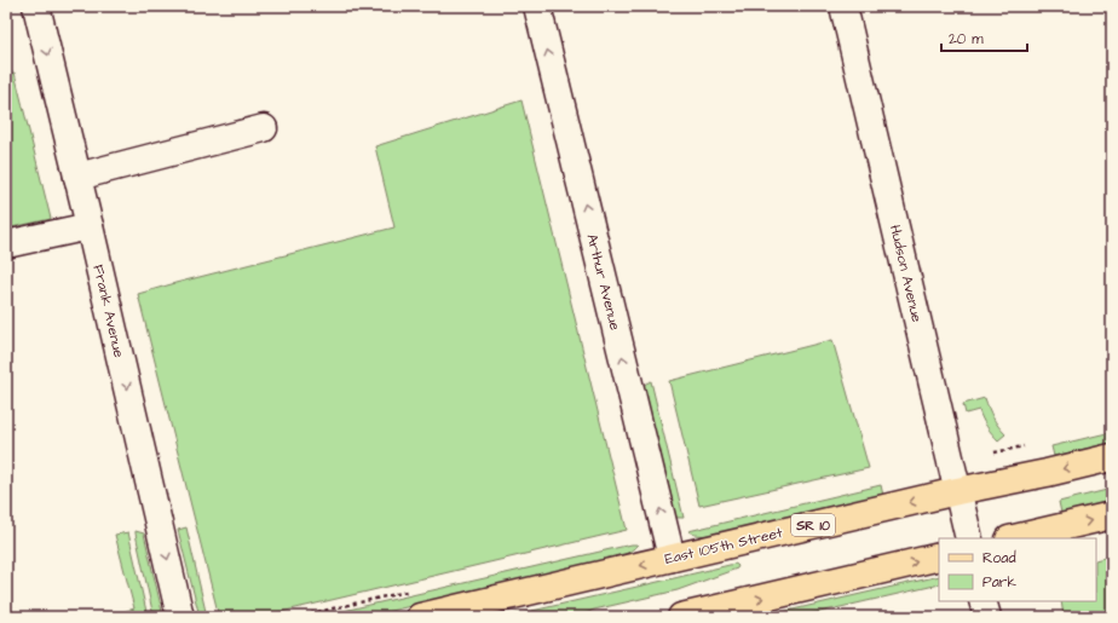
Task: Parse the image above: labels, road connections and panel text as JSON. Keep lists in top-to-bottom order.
{
  "streets": {
    "main road": ["SR 10", "East 105th Street"],
    "street": ["Hudson Avenue", "Arthur Avenue", "Frank Avenue"]
  },
  "crossings": [
    ["Hudson Avenue", "East 105th Street"],
    ["Arthur Avenue", "East 105th Street"]
  ],
  "one_way": ["Arthur Avenue", "Frank Avenue"],
  "legend": ["Road", "Park"],
  "scale_bar": "20 m"
}
